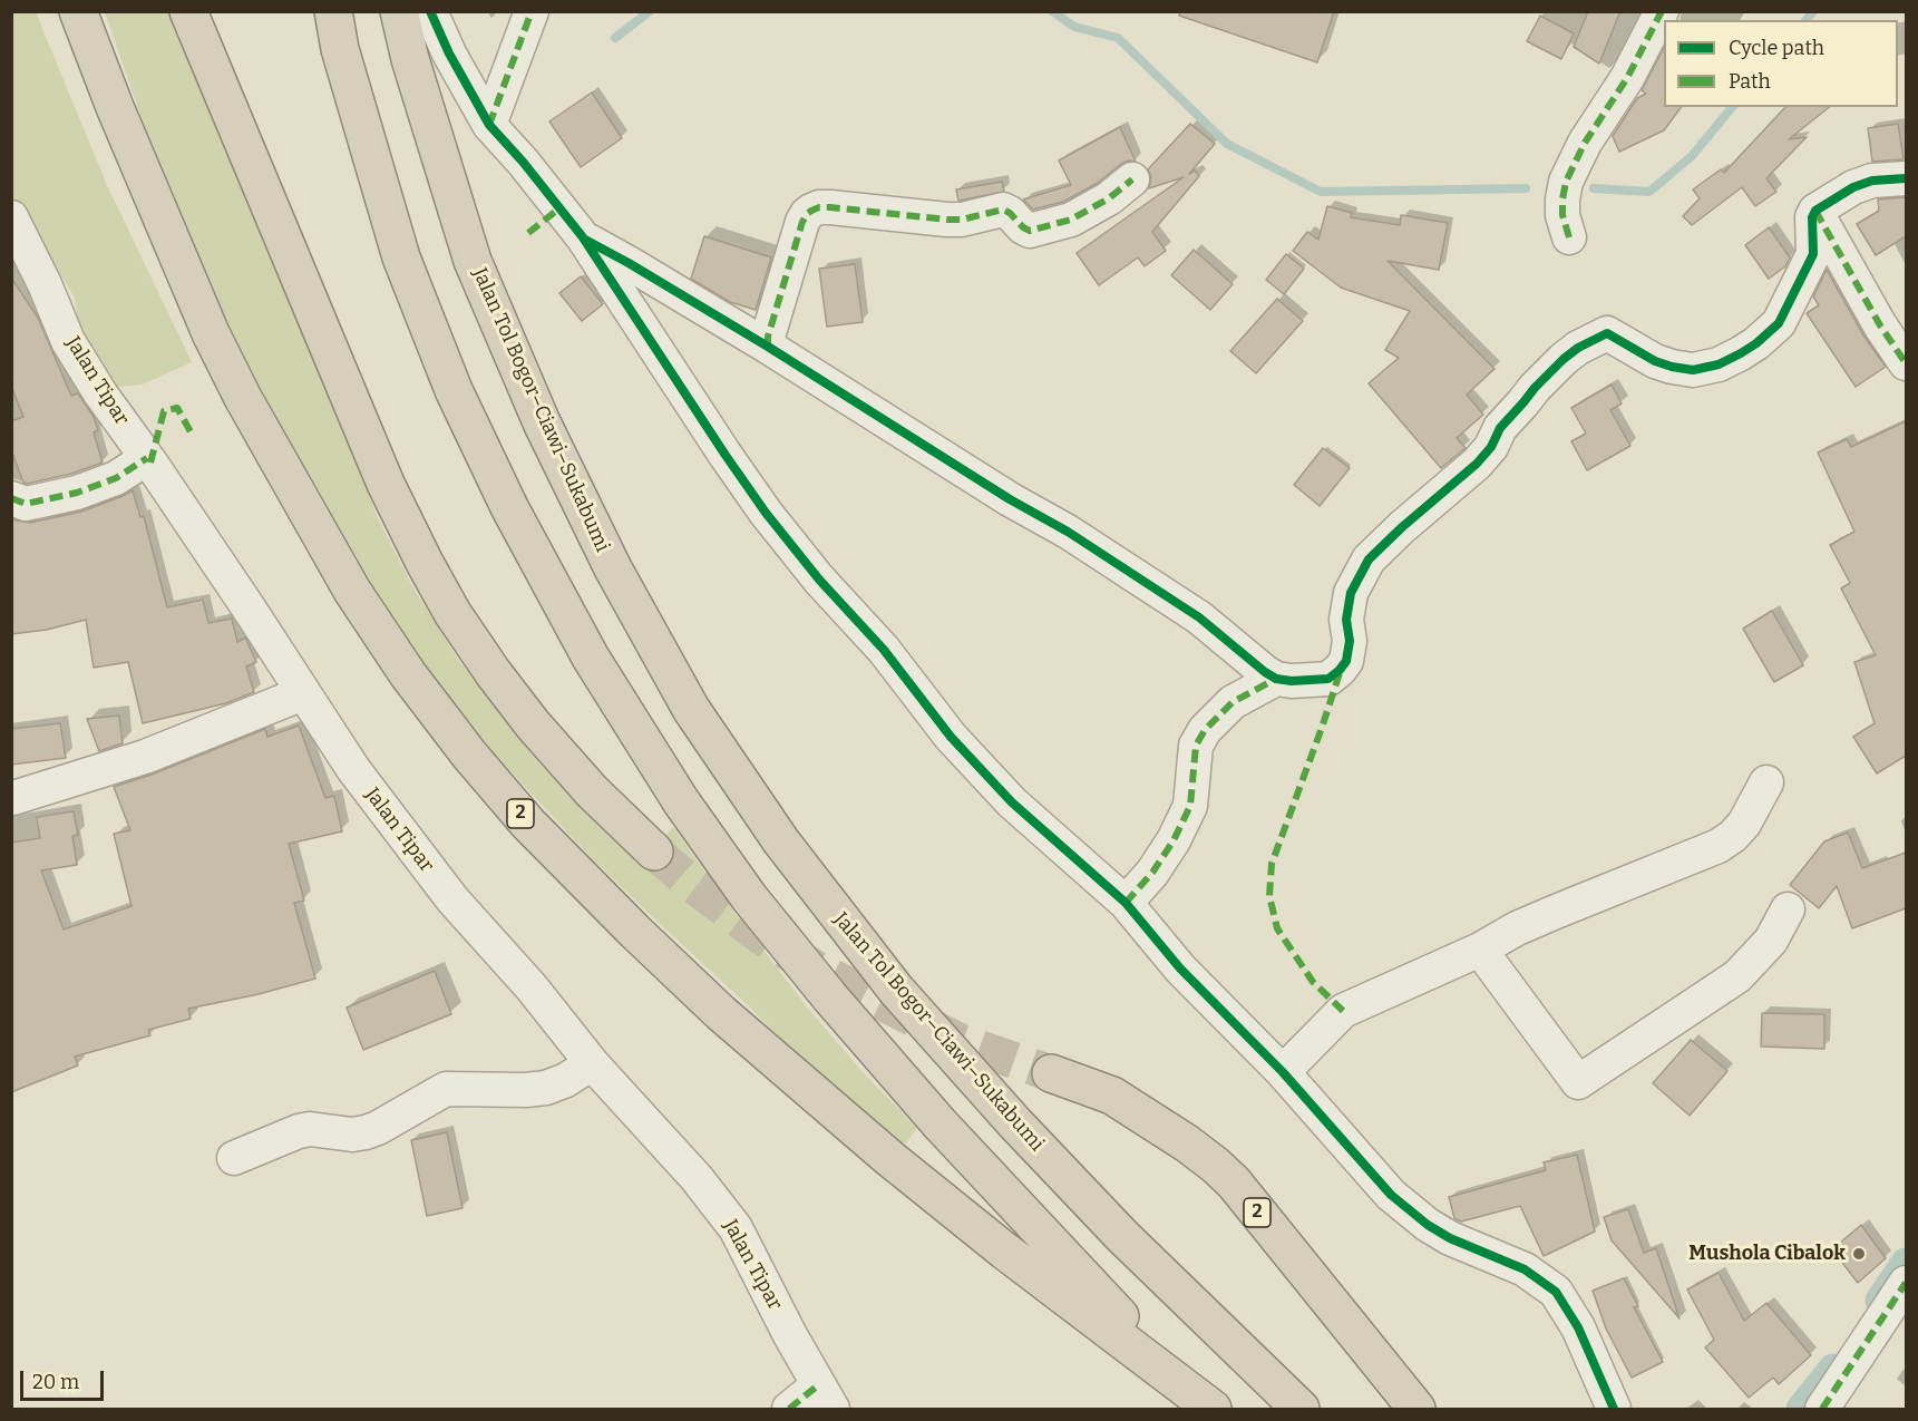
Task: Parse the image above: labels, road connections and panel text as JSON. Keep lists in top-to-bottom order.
{
  "streets": {
    "highway": ["Jalan Tol Bogor–Ciawi–Sukabumi", "2"],
    "street": ["Jalan Tipar"]
  },
  "places": ["Mushola Cibalok"],
  "legend": ["Cycle path", "Path"],
  "scale_bar": "20 m"
}
